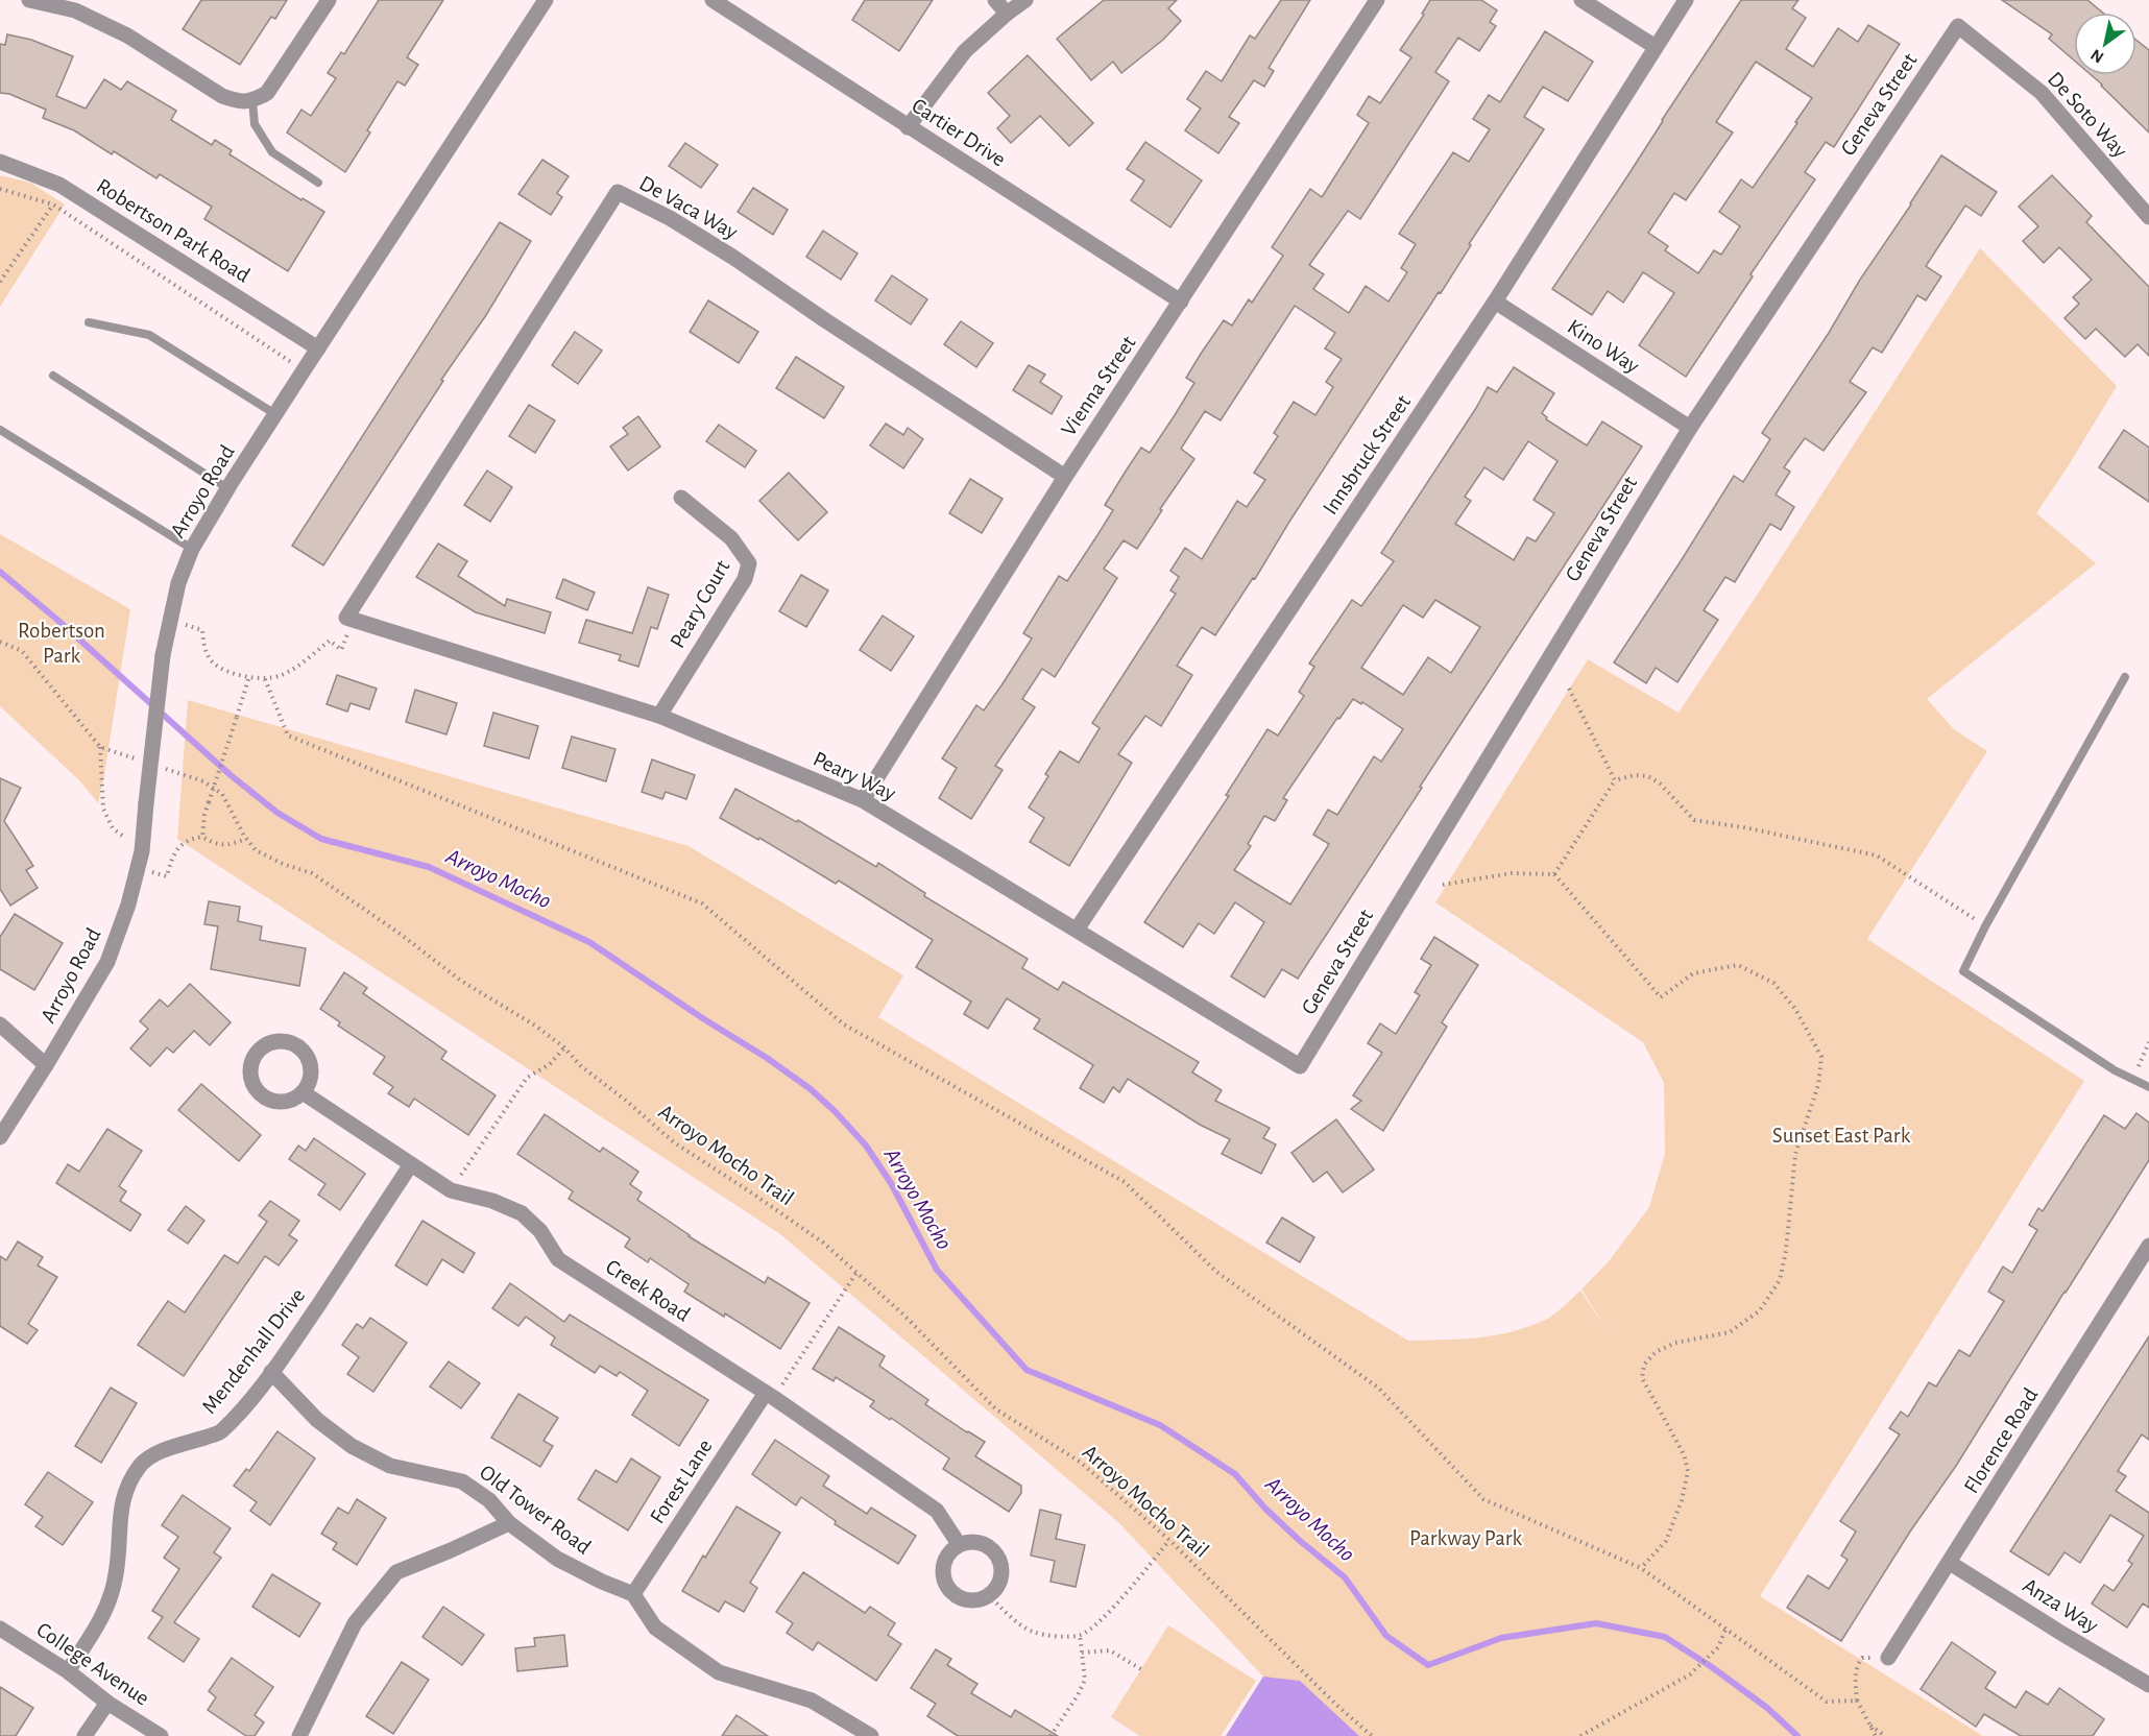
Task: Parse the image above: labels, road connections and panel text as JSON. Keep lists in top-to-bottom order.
{
  "streets": {
    "street": [
      "Geneva Street",
      "De Soto Way",
      "Cartier Drive",
      "De Vaca Way",
      "Robertson Park Road",
      "Kino Way",
      "Vienna Street",
      "Innsbruck Street",
      "Arroyo Road",
      "Peary Court",
      "Peary Way",
      "Creek Road",
      "Mendenhall Drive",
      "Florence Road",
      "Forest Lane",
      "Old Tower Road",
      "Anza Way",
      "College Avenue"
    ],
    "path": ["Arroyo Mocho Trail"]
  },
  "crossings": [
    ["Geneva Street", "De Soto Way"],
    ["Geneva Street", "Kino Way"],
    ["Geneva Street", "Peary Way"],
    ["Cartier Drive", "Vienna Street"],
    ["De Vaca Way", "Vienna Street"],
    ["De Vaca Way", "Peary Way"],
    ["Robertson Park Road", "Arroyo Road"],
    ["Kino Way", "Innsbruck Street"],
    ["Vienna Street", "Peary Way"],
    ["Innsbruck Street", "Peary Way"],
    ["Peary Court", "Peary Way"],
    ["Creek Road", "Mendenhall Drive"],
    ["Creek Road", "Forest Lane"],
    ["Mendenhall Drive", "Old Tower Road"],
    ["Mendenhall Drive", "College Avenue"],
    ["Florence Road", "Anza Way"],
    ["Forest Lane", "Old Tower Road"]
  ],
  "water": ["Arroyo Mocho"],
  "parks": ["Robertson Park", "Sunset East Park", "Parkway Park"],
  "north": "bottom left"
}
